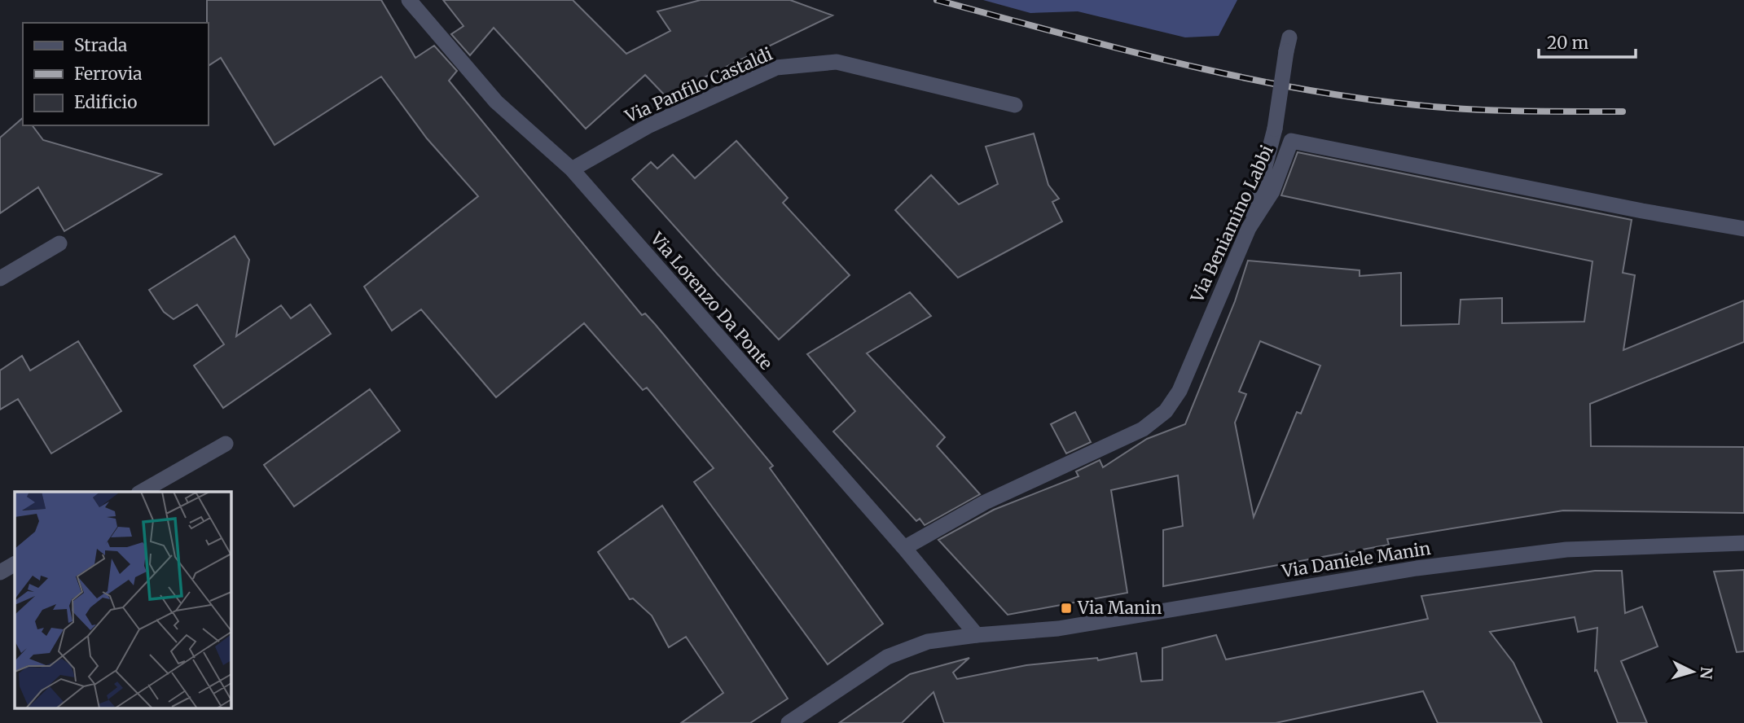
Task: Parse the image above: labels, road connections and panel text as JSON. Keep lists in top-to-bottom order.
{
  "streets": {
    "street": [
      "Via Panfilo Castaldi",
      "Via Beniamino Labbi",
      "Via Lorenzo Da Ponte",
      "Via Daniele Manin"
    ]
  },
  "crossings": [
    ["Via Panfilo Castaldi", "Via Lorenzo Da Ponte"],
    ["Via Beniamino Labbi", "Via Lorenzo Da Ponte"],
    ["Via Lorenzo Da Ponte", "Via Daniele Manin"]
  ],
  "places": {
    "transit": ["Via Manin"]
  },
  "legend": ["Strada", "Ferrovia", "Edificio"],
  "scale_bar": "20 m",
  "north": "right"
}
